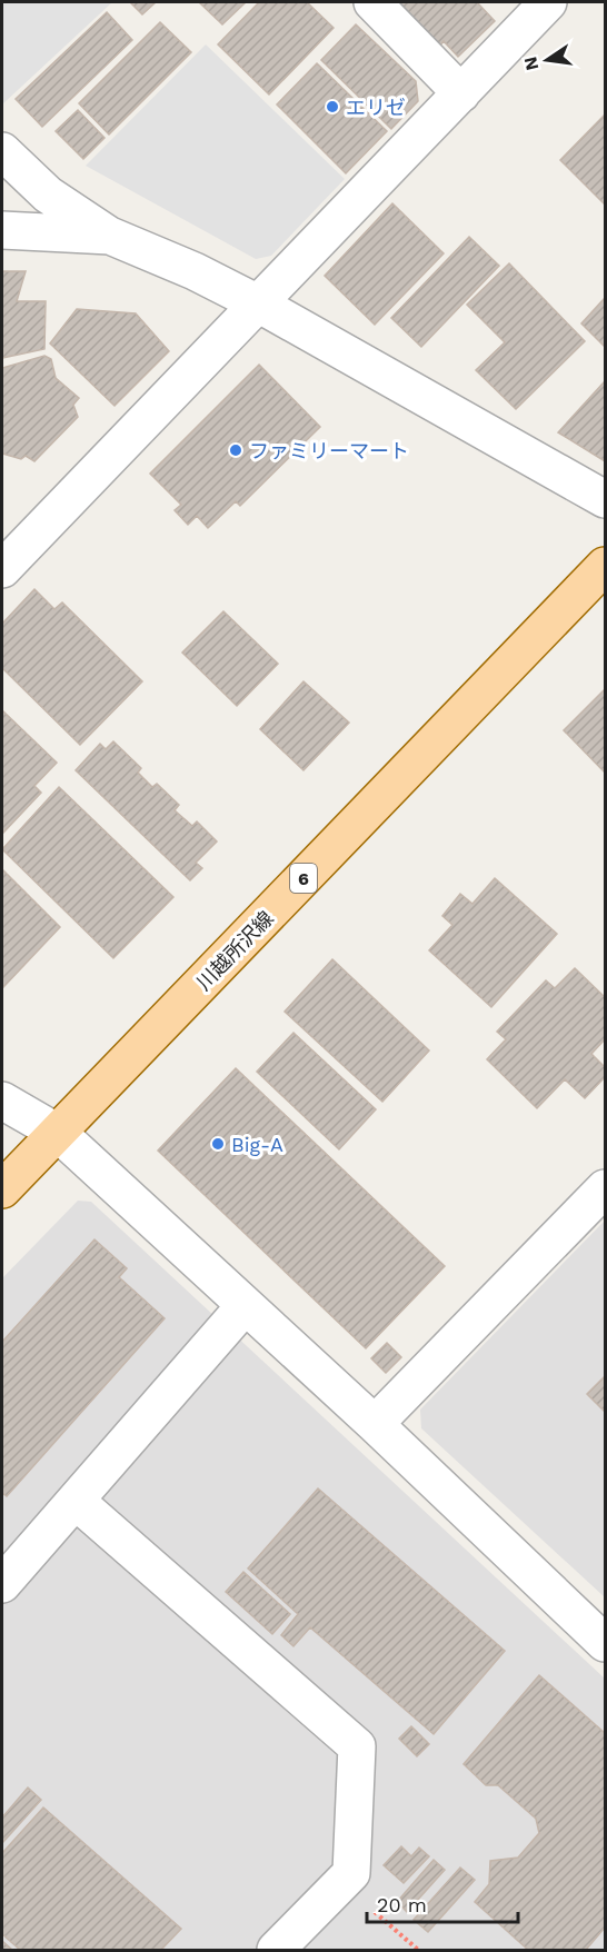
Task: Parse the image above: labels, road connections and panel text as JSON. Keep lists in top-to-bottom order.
{
  "streets": {
    "main road": ["6", "川越所沢線"]
  },
  "places": ["エリゼ", "ファミリーマート", "Big-A"],
  "scale_bar": "20 m",
  "north": "left"
}
